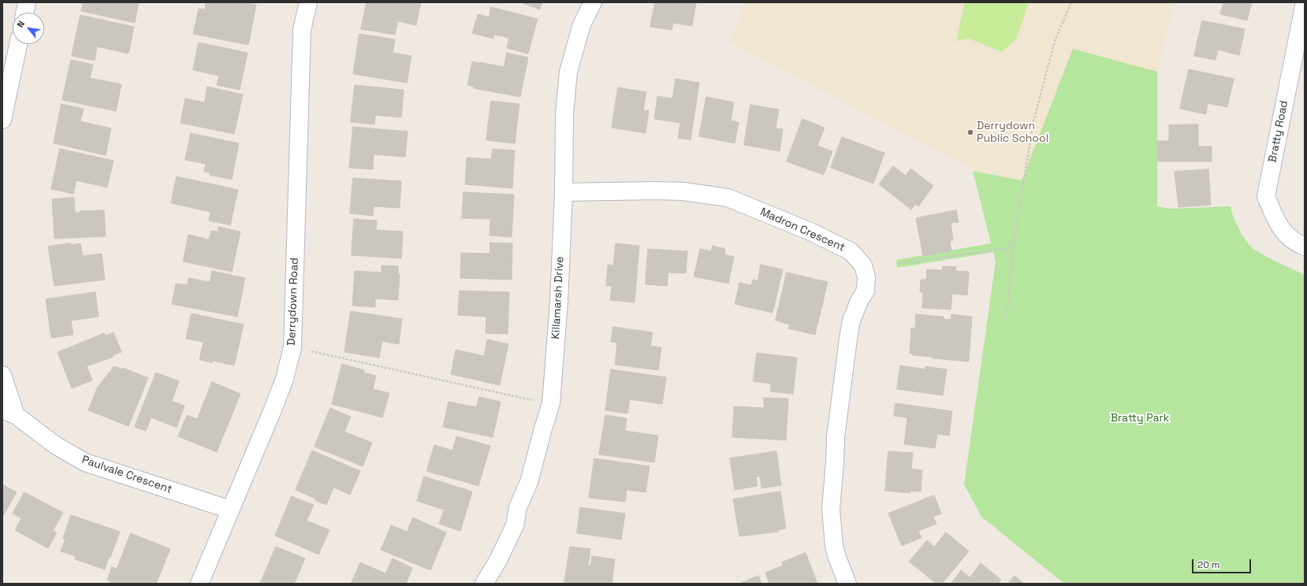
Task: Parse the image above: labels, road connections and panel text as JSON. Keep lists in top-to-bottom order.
{
  "streets": {
    "street": [
      "Bratty Road",
      "Madron Crescent",
      "Killamarsh Drive",
      "Derrydown Road",
      "Paulvale Crescent"
    ]
  },
  "crossings": [
    ["Madron Crescent", "Killamarsh Drive"],
    ["Derrydown Road", "Paulvale Crescent"]
  ],
  "parks": ["Bratty Park"],
  "places": ["Derrydown Public School"],
  "scale_bar": "20 m",
  "north": "top left"
}
